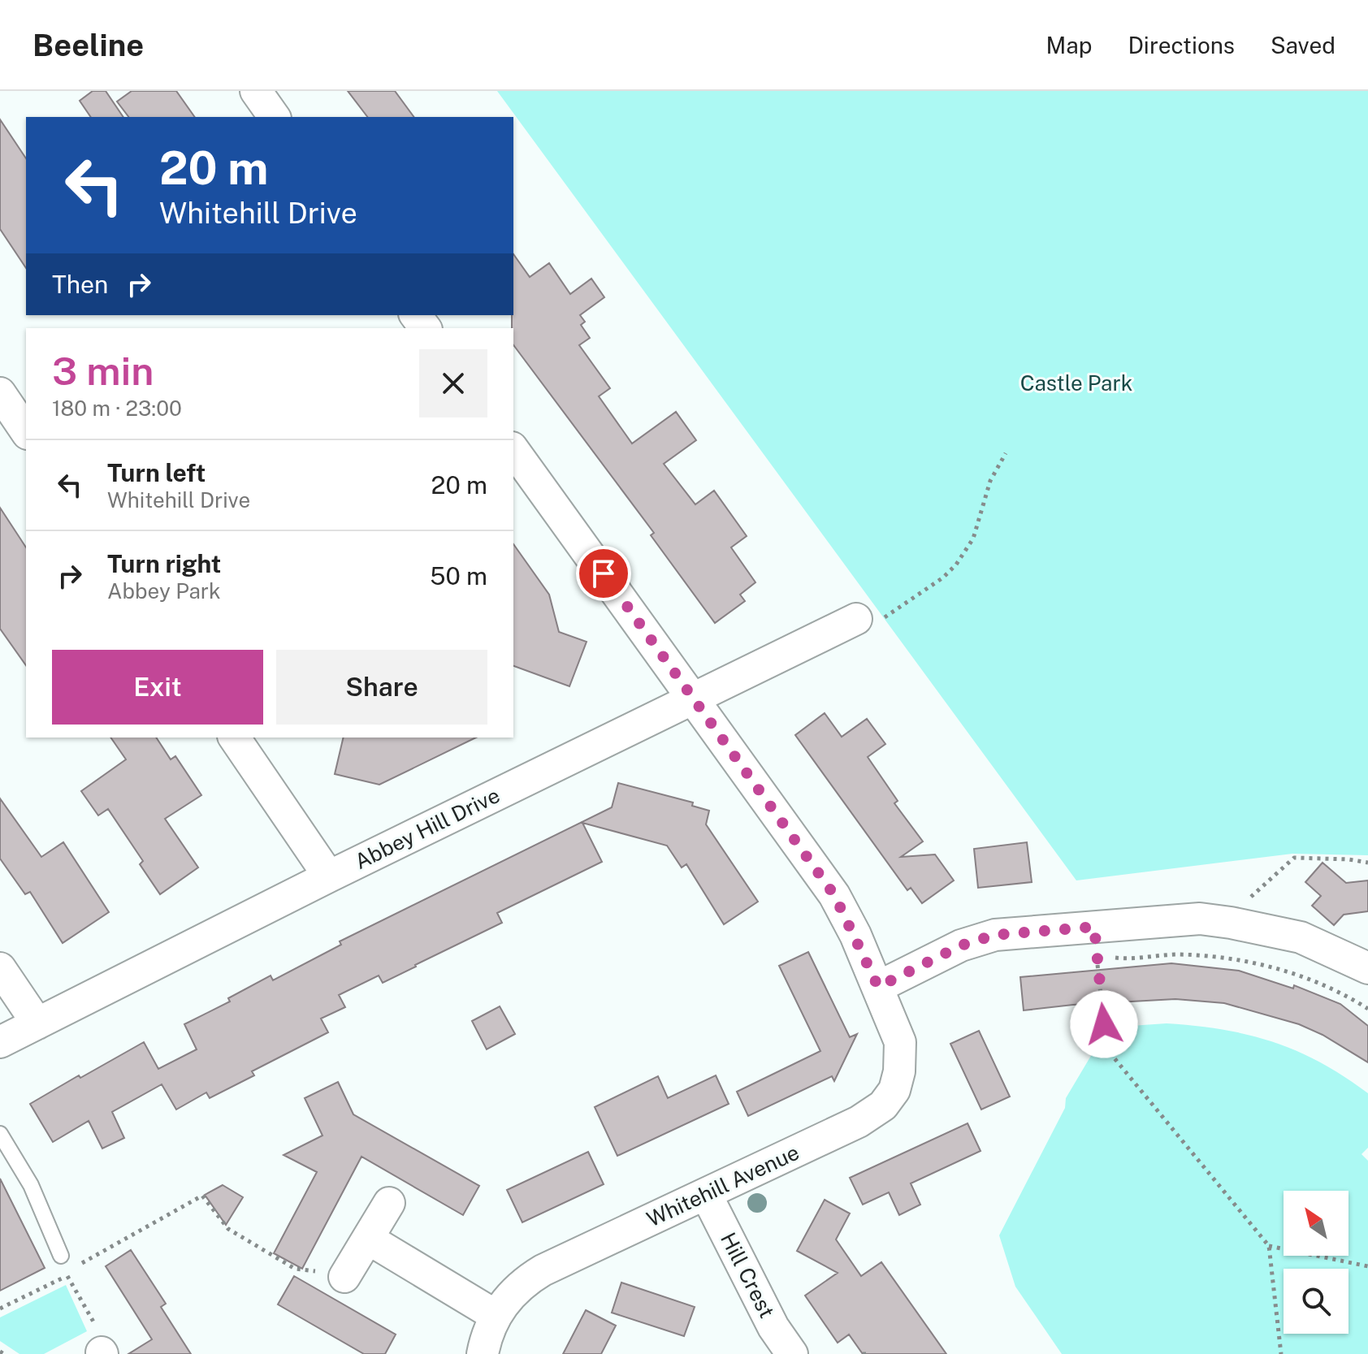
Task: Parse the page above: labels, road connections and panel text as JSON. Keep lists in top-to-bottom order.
{
  "streets": {
    "street": ["Abbey Hill Drive", "Whitehill Avenue", "Hill Crest"]
  },
  "crossings": [
    ["Abbey Hill Drive", "Whitehill Avenue"],
    ["Whitehill Avenue", "Hill Crest"]
  ],
  "parks": ["Castle Park"],
  "north": "top left",
  "page": {
    "header": "Beeline",
    "nav": ["Map", "Directions", "Saved"],
    "turn": ["20 m", "Whitehill Drive"],
    "then": "Then",
    "heading": ["3 min", "180 m · 23:00"],
    "list": [
      {
        "name": "Turn left",
        "note": "Whitehill Drive",
        "value": "20 m"
      },
      {
        "name": "Turn right",
        "note": "Abbey Park",
        "value": "50 m"
      }
    ],
    "buttons": ["Exit", "Share"]
  }
}
